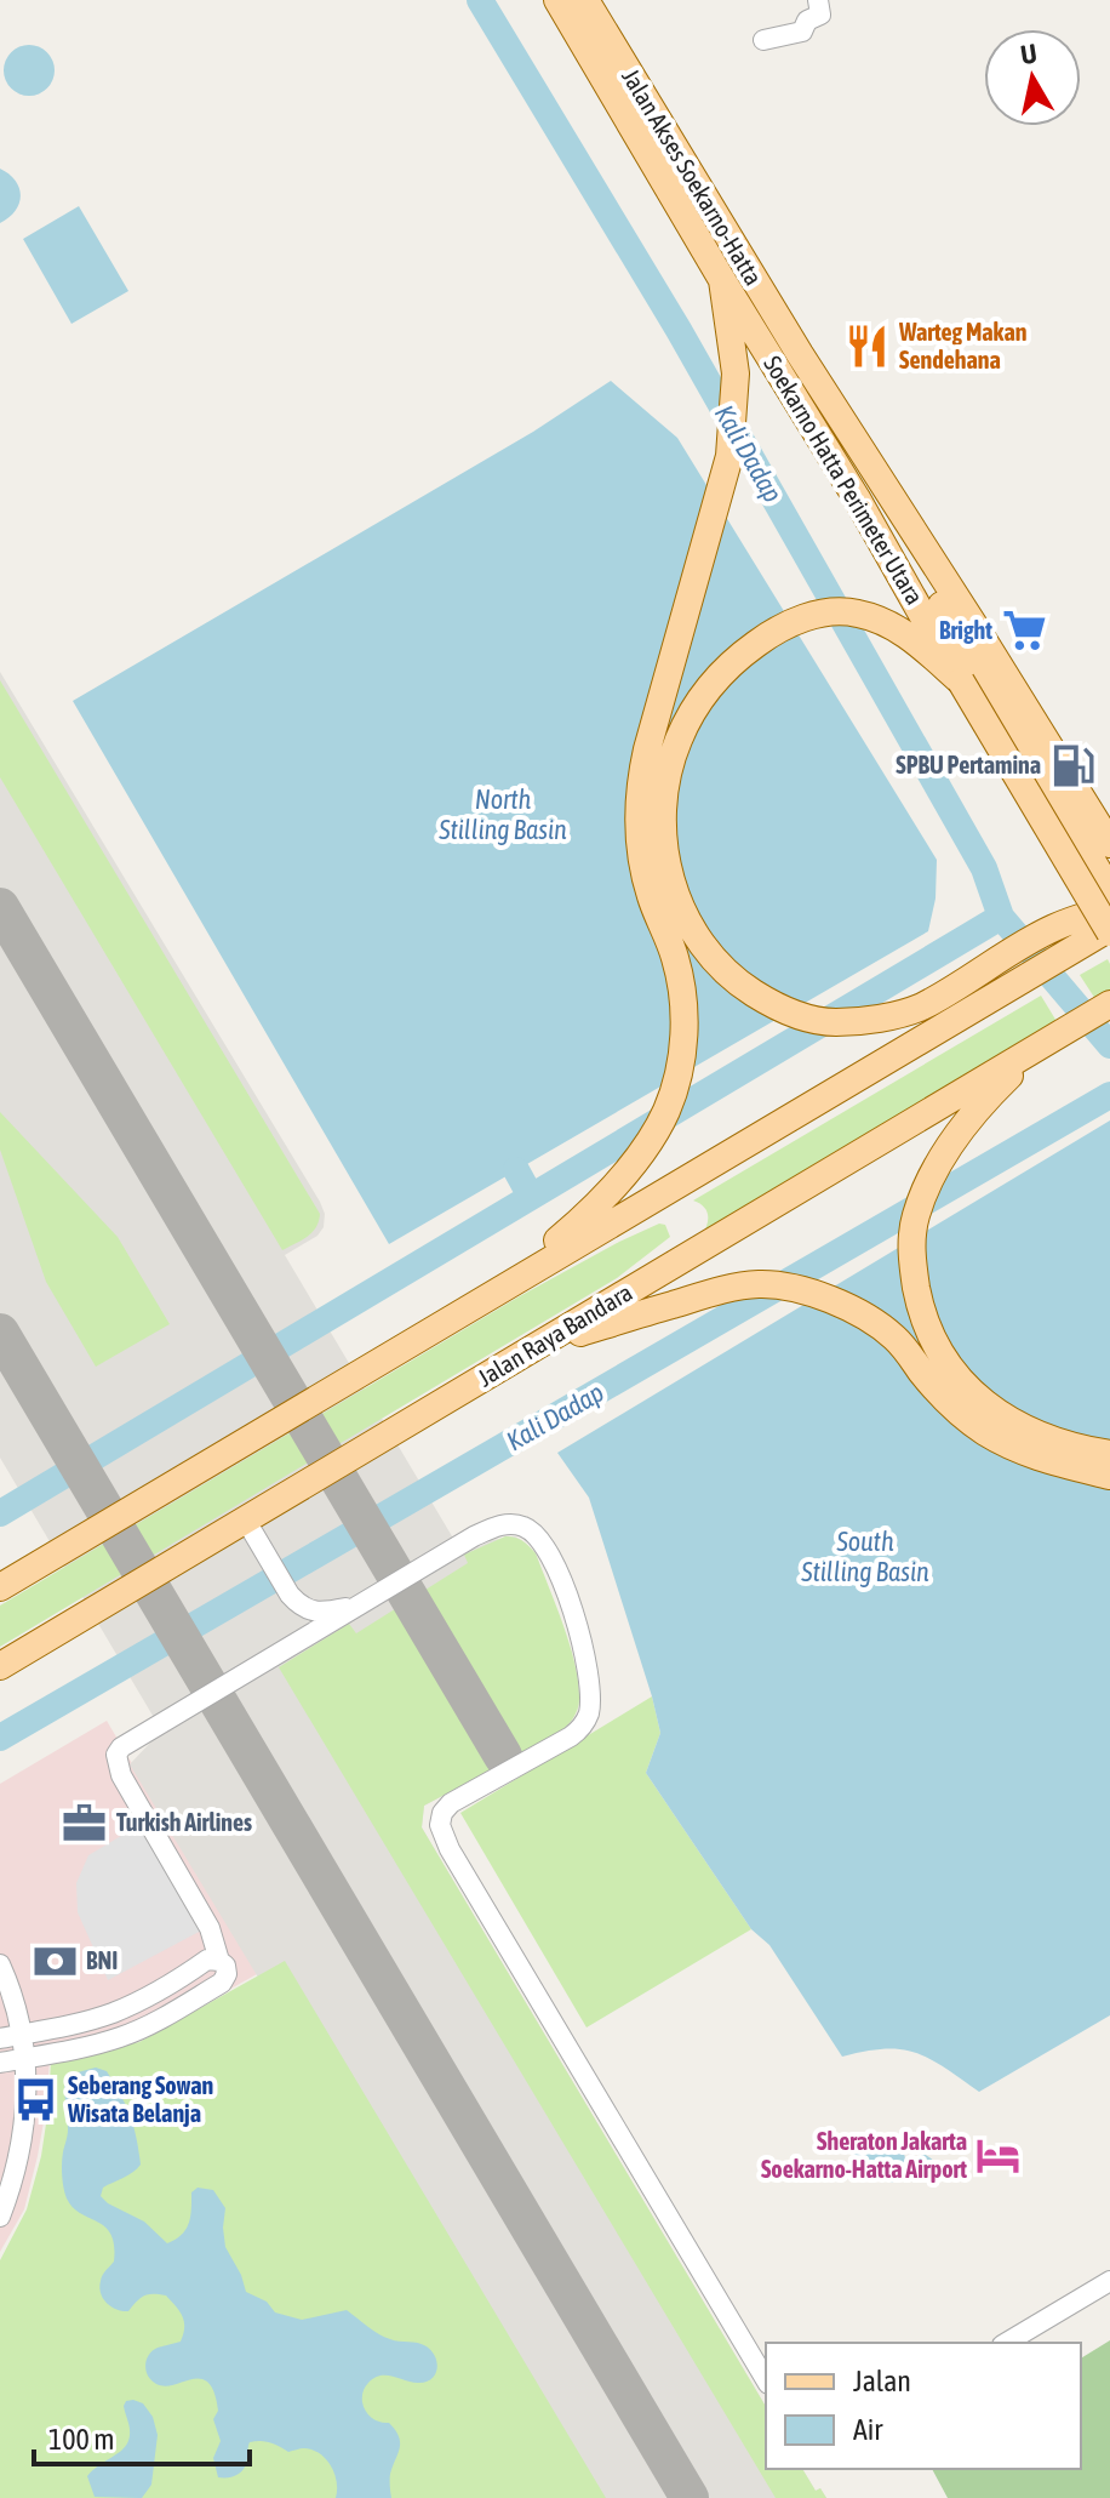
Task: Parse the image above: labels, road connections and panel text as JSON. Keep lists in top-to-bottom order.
{
  "streets": {
    "main road": ["Jalan Akses Soekarno-Hatta", "Soekarno Hatta Perimeter Utara", "Jalan Raya Bandara"]
  },
  "crossings": [
    ["Jalan Akses Soekarno-Hatta", "Soekarno Hatta Perimeter Utara"]
  ],
  "water": ["Kali Dadap", "North Stilling Basin", "South Stilling Basin"],
  "places": {
    "restaurant": ["Warteg Makan Sendehana"],
    "supermarket": ["Bright"],
    "fuel station": ["SPBU Pertamina"],
    "office": ["Turkish Airlines"],
    "bank": ["BNI"],
    "bus stop": ["Seberang Sowan Wisata Belanja"],
    "hotel": ["Sheraton Jakarta Soekarno-Hatta Airport"]
  },
  "legend": ["Jalan", "Air"],
  "scale_bar": "100 m",
  "north": "top"
}
